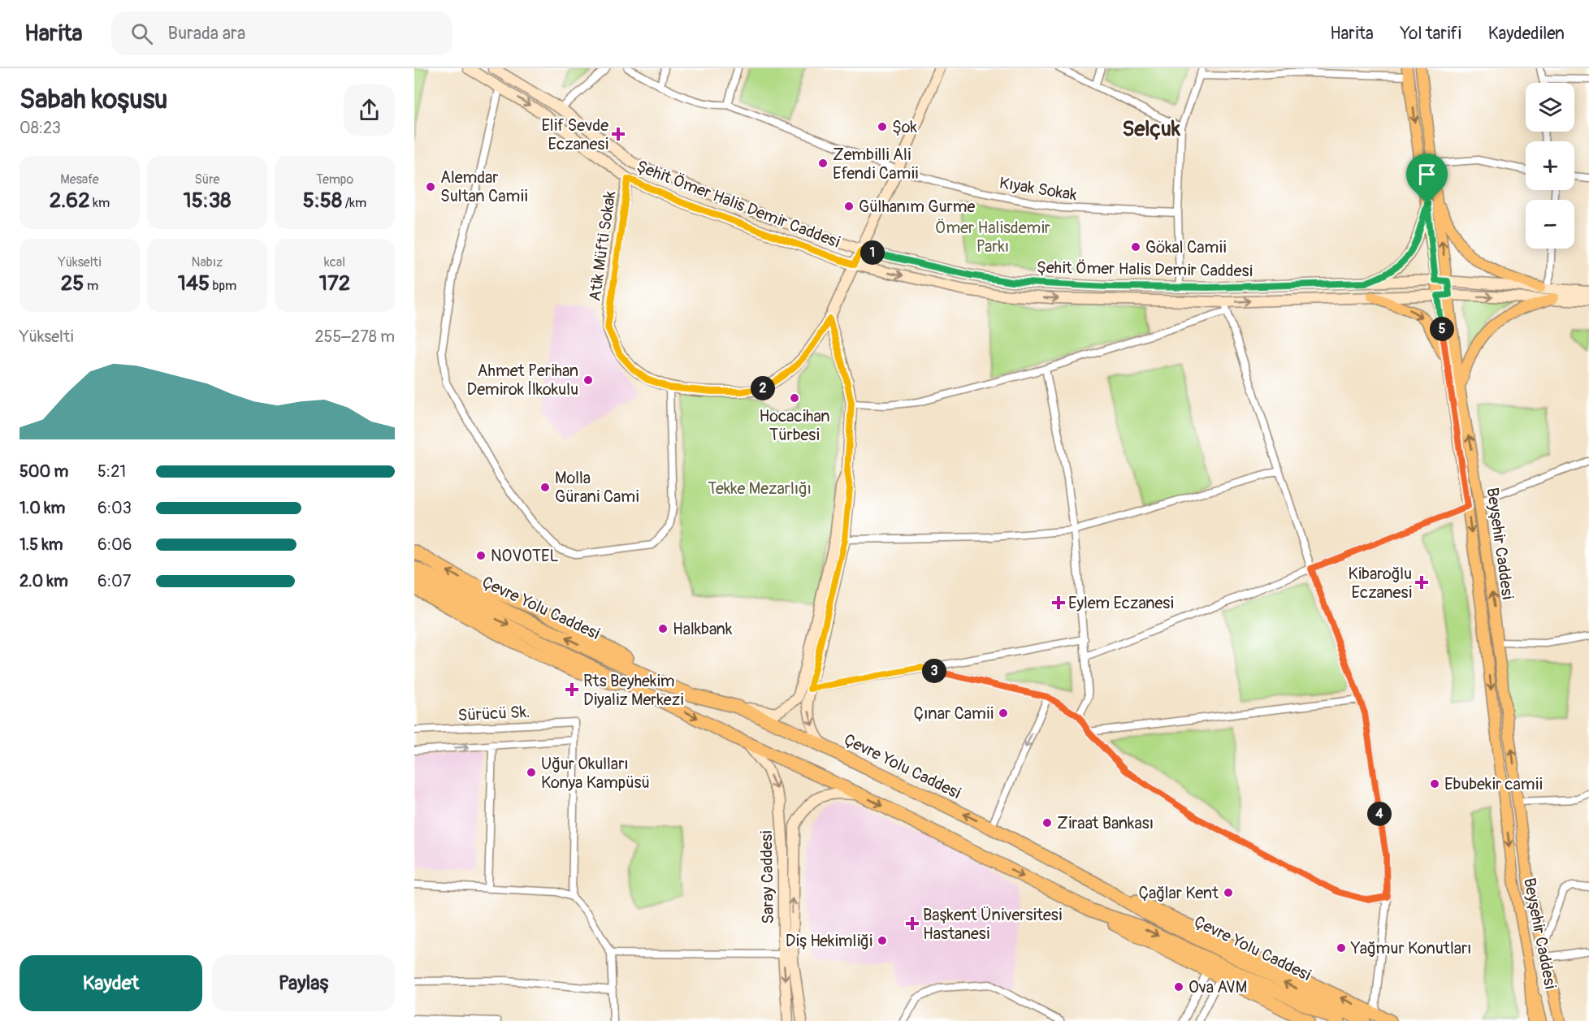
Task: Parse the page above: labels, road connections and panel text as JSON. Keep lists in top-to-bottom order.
{
  "streets": {
    "highway": ["Çevre Yolu Caddesi"],
    "main road": [
      "Şehit Ömer Halis Demir Caddesi",
      "Atik Müfti Sokak",
      "Beyşehir Caddesi",
      "Saray Caddesi"
    ],
    "street": ["Kıyak Sokak", "Sürücü Sk."]
  },
  "crossings": [
    ["Kıyak Sokak", "Atik Müfti Sokak"],
    ["Şehit Ömer Halis Demir Caddesi", "Atik Müfti Sokak"],
    ["Şehit Ömer Halis Demir Caddesi", "Beyşehir Caddesi"],
    ["Çevre Yolu Caddesi", "Saray Caddesi"]
  ],
  "districts": ["Selçuk"],
  "parks": ["Ömer Halisdemir Parkı", "Tekke Mezarlığı"],
  "places": {
    "other": [
      "Şok",
      "Zembilli Ali Efendi Camii",
      "Alemdar Sultan Camii",
      "Gülhanım Gurme",
      "Gökal Camii",
      "Ahmet Perihan Demirok İlkokulu",
      "Hocacihan Türbesi",
      "Molla Gürani Cami",
      "NOVOTEL",
      "Halkbank",
      "Çınar Camii",
      "Uğur Okulları Konya Kampüsü",
      "Ebubekir camii",
      "Ziraat Bankası",
      "Çağlar Kent",
      "Diş Hekimliği",
      "Yağmur Konutları",
      "Ova AVM"
    ],
    "health": [
      "Elif Sevde Eczanesi",
      "Kibaroğlu Eczanesi",
      "Eylem Eczanesi",
      "Rts Beyhekim Diyaliz Merkezi",
      "Başkent Üniversitesi Hastanesi"
    ]
  },
  "page": {
    "header": "Harita",
    "search": "Burada ara",
    "nav": ["Harita", "Yol tarifi", "Kaydedilen"],
    "heading": ["Sabah koşusu", "08:23"],
    "map_buttons": ["+", "−"],
    "stats": [
      ["Mesafe", "2.62 km"],
      ["Süre", "15:38"],
      ["Tempo", "5:58 /km"],
      ["Yükselti", "25 m"],
      ["Nabız", "145 bpm"],
      ["kcal", "172"]
    ],
    "pins": [
      "1",
      "5",
      "2",
      "3",
      "4"
    ],
    "chart": ["Yükselti", "255–278 m"],
    "list": [
      {
        "name": "500 m",
        "note": "5:21"
      },
      {
        "name": "1.0 km",
        "note": "6:03"
      },
      {
        "name": "1.5 km",
        "note": "6:06"
      },
      {
        "name": "2.0 km",
        "note": "6:07"
      }
    ],
    "buttons": ["Kaydet", "Paylaş"]
  }
}
